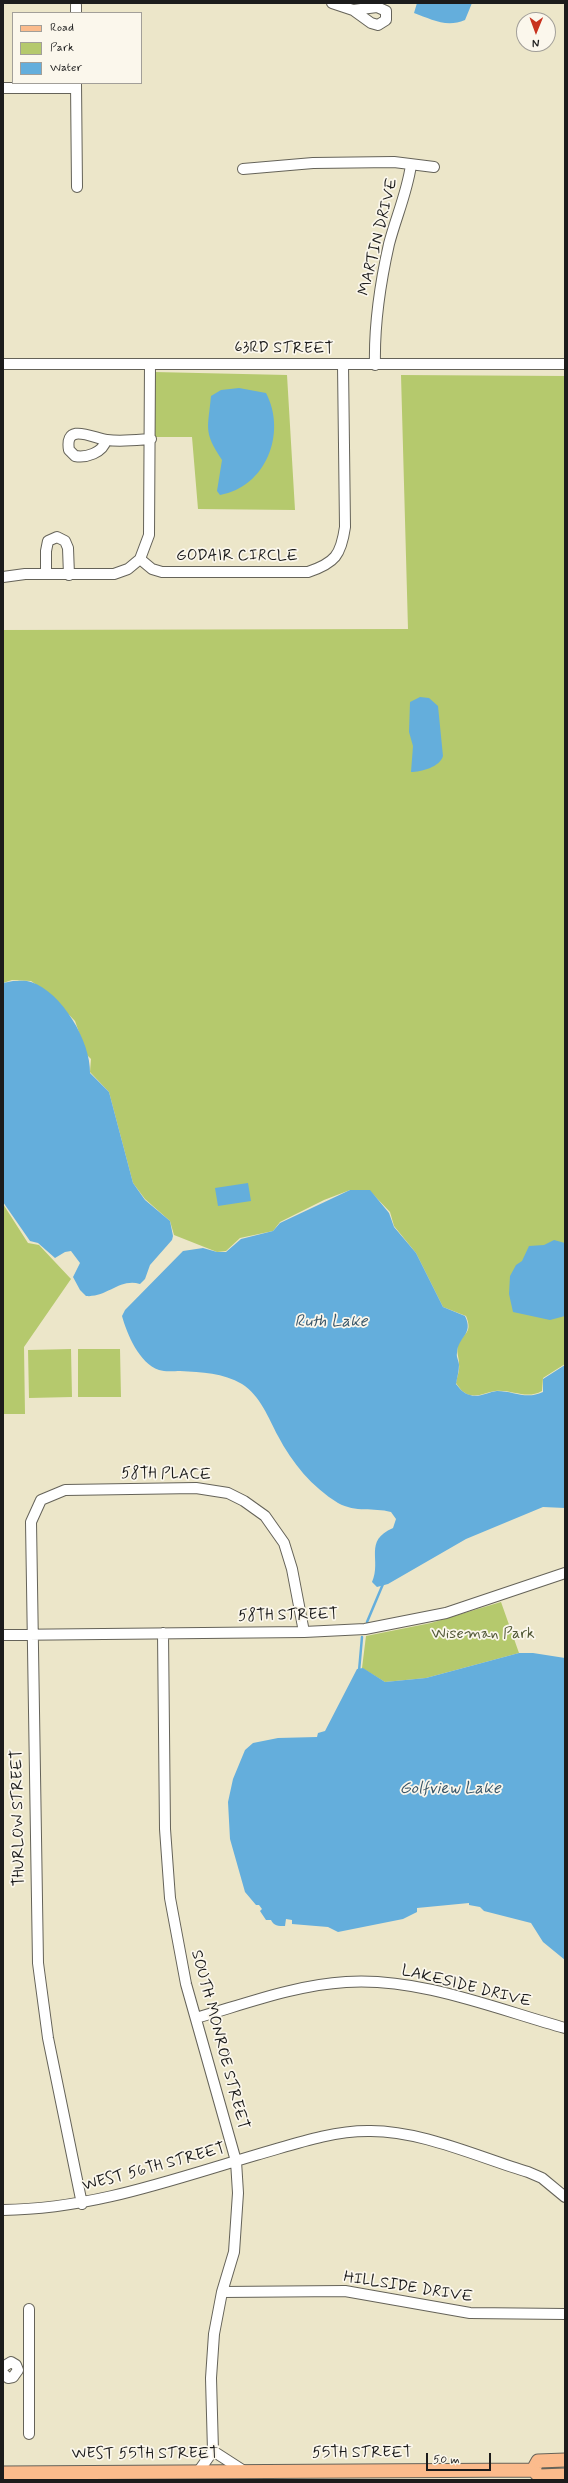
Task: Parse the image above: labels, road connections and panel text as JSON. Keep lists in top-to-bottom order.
{
  "streets": {
    "main road": ["55TH STREET", "WEST 55TH STREET"],
    "street": [
      "MARTIN DRIVE",
      "63RD STREET",
      "GODAIR CIRCLE",
      "58TH PLACE",
      "58TH STREET",
      "THURLOW STREET",
      "LAKESIDE DRIVE",
      "SOUTH MONROE STREET",
      "WEST 56TH STREET",
      "HILLSIDE DRIVE"
    ]
  },
  "crossings": [
    ["MARTIN DRIVE", "63RD STREET"],
    ["63RD STREET", "GODAIR CIRCLE"],
    ["58TH PLACE", "58TH STREET"],
    ["58TH PLACE", "THURLOW STREET"],
    ["58TH STREET", "THURLOW STREET"],
    ["58TH STREET", "SOUTH MONROE STREET"],
    ["THURLOW STREET", "WEST 56TH STREET"],
    ["LAKESIDE DRIVE", "SOUTH MONROE STREET"],
    ["SOUTH MONROE STREET", "WEST 56TH STREET"],
    ["SOUTH MONROE STREET", "HILLSIDE DRIVE"],
    ["55TH STREET", "WEST 55TH STREET"]
  ],
  "water": ["Ruth Lake", "Golfview Lake"],
  "parks": ["Wiseman Park"],
  "legend": ["Road", "Park", "Water"],
  "scale_bar": "50 m",
  "north": "bottom"
}
